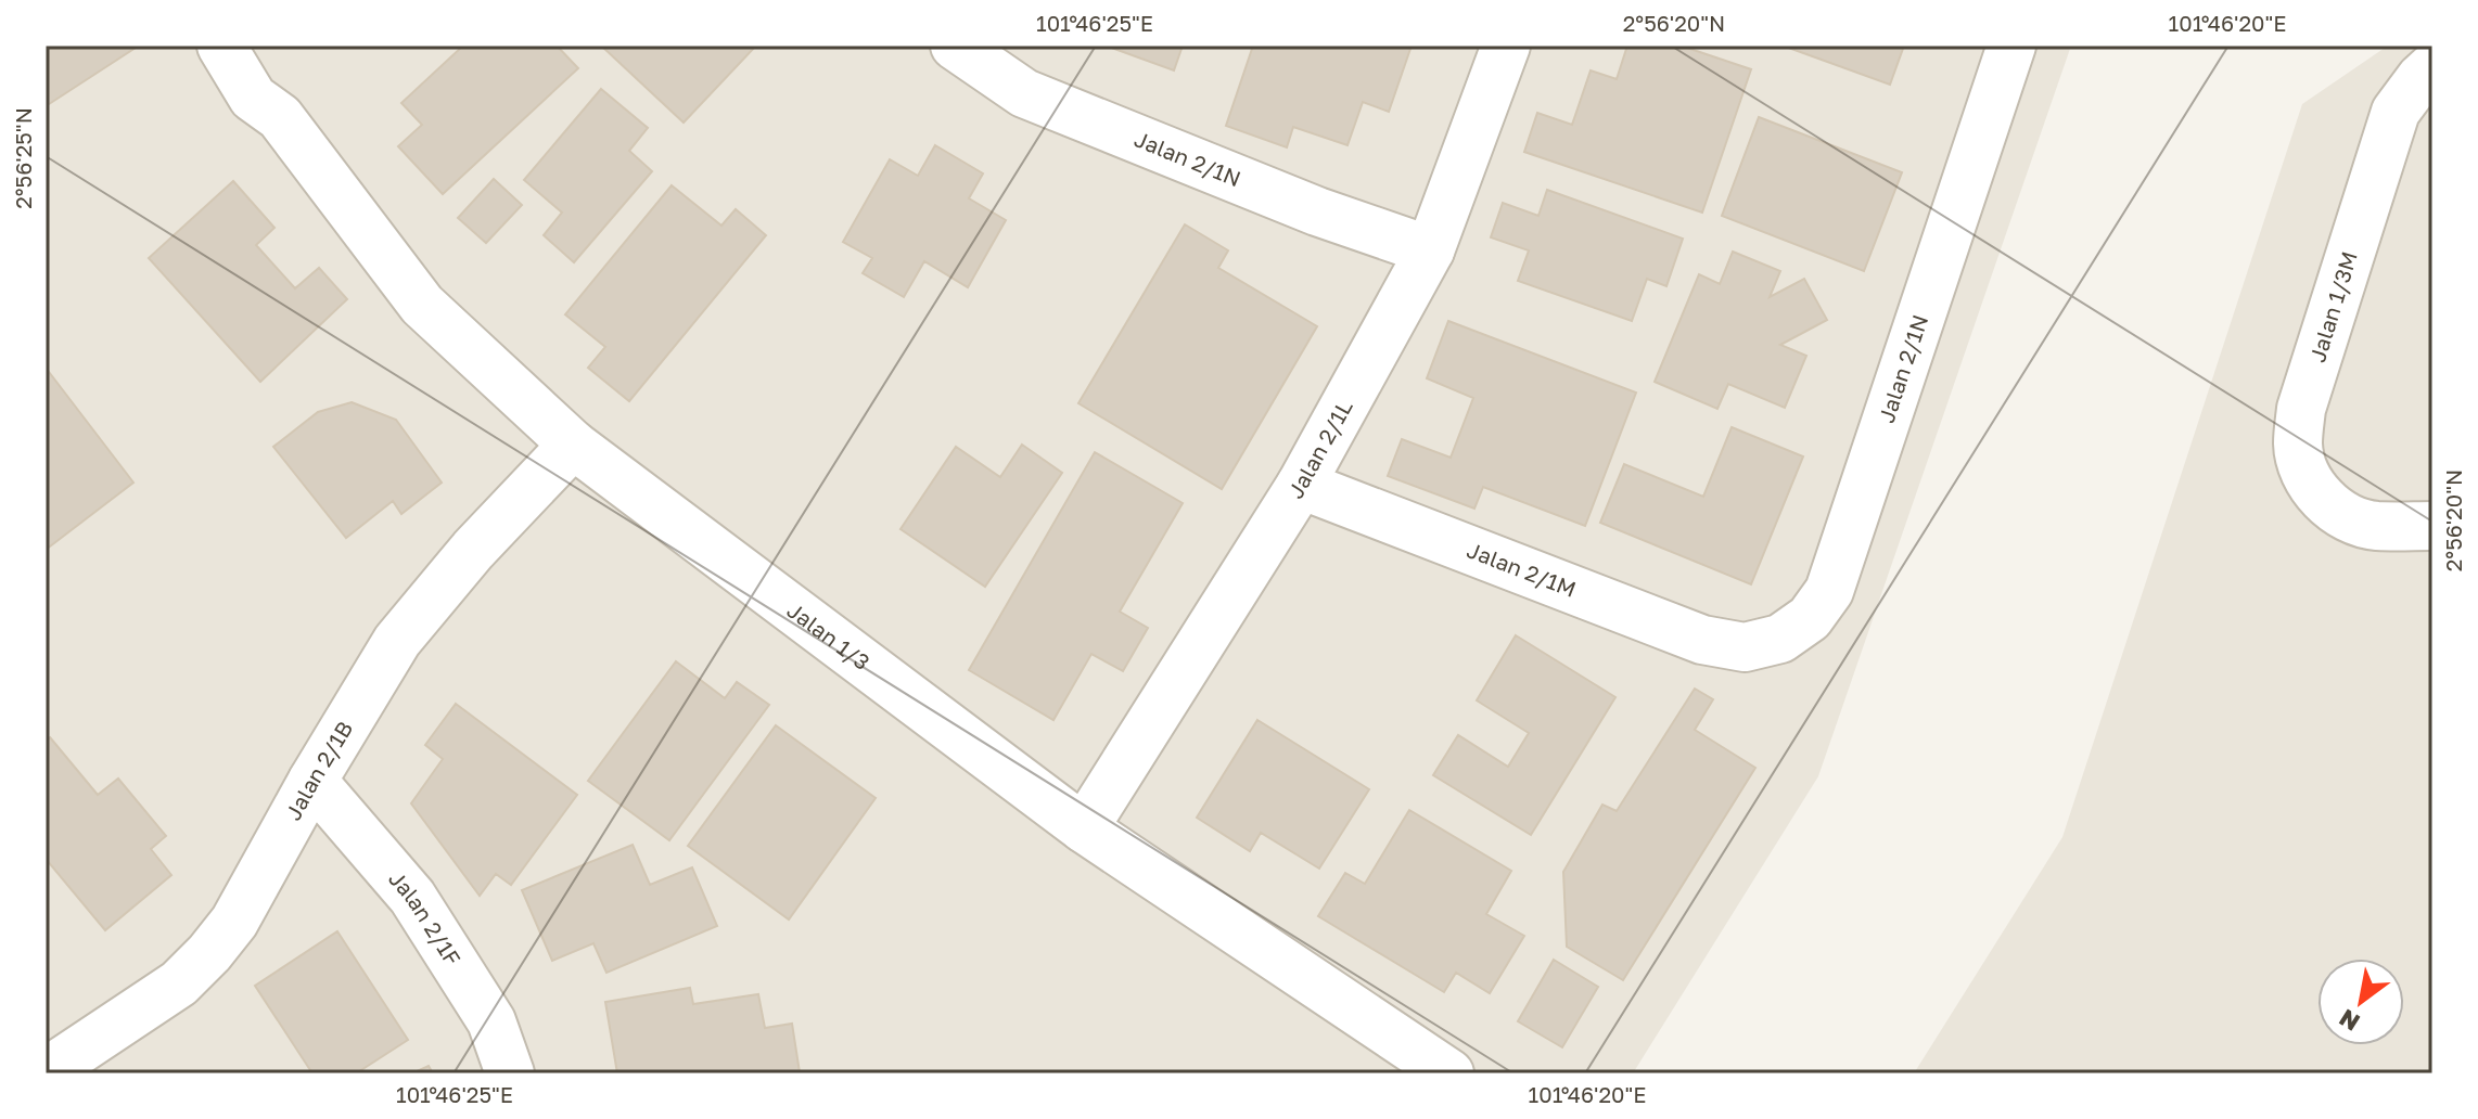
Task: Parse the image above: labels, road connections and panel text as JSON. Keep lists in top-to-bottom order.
{
  "streets": {
    "street": [
      "Jalan 2/1N",
      "Jalan 1/3M",
      "Jalan 2/1L",
      "Jalan 2/1M",
      "Jalan 1/3",
      "Jalan 2/1B",
      "Jalan 2/1F"
    ]
  },
  "crossings": [
    ["Jalan 2/1N", "Jalan 2/1L"],
    ["Jalan 2/1N", "Jalan 2/1M"],
    ["Jalan 2/1L", "Jalan 2/1M"],
    ["Jalan 2/1L", "Jalan 1/3"],
    ["Jalan 1/3", "Jalan 2/1B"],
    ["Jalan 2/1B", "Jalan 2/1F"]
  ],
  "north": "bottom left",
  "coordinates": [
    "101°46'25\"E",
    "2°56'20\"N",
    "101°46'20\"E",
    "2°56'25\"N"
  ]
}
